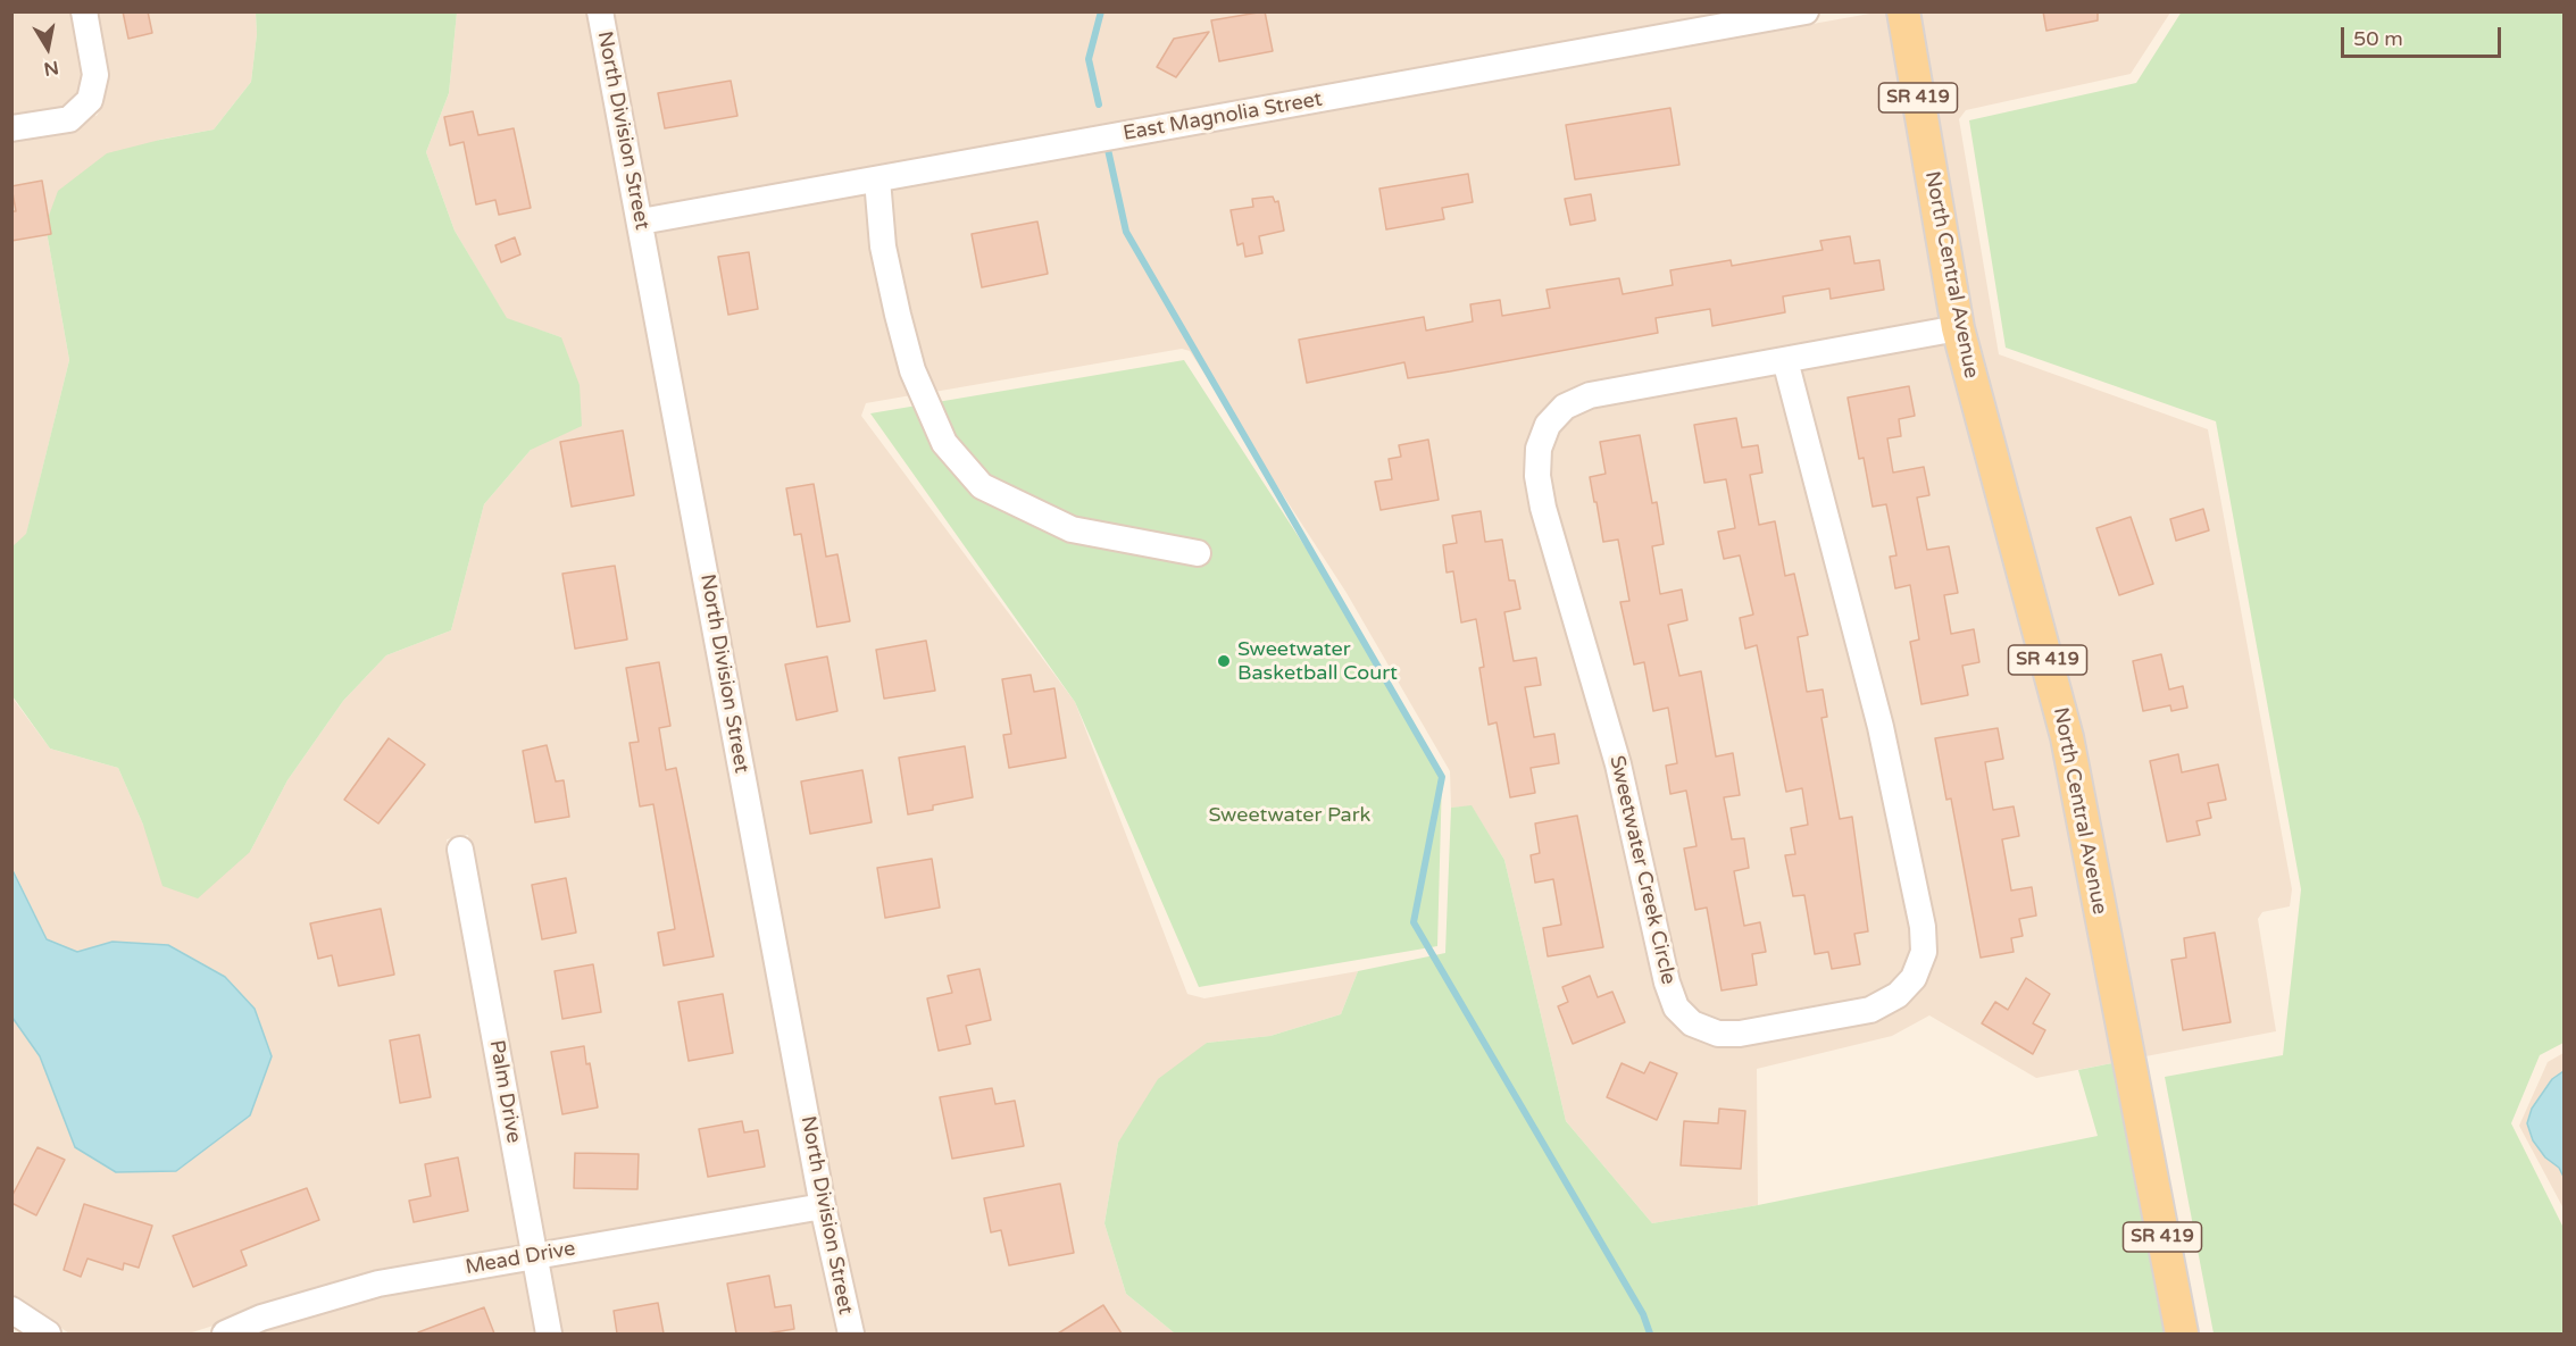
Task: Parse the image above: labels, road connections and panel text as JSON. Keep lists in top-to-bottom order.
{
  "streets": {
    "main road": ["SR 419", "North Central Avenue"],
    "street": [
      "East Magnolia Street",
      "North Division Street",
      "Sweetwater Creek Circle",
      "Palm Drive",
      "Mead Drive"
    ]
  },
  "crossings": [
    ["East Magnolia Street", "North Division Street"],
    ["North Division Street", "Mead Drive"],
    ["North Central Avenue", "Sweetwater Creek Circle"],
    ["Palm Drive", "Mead Drive"]
  ],
  "parks": ["Sweetwater Park"],
  "places": ["Sweetwater Basketball Court"],
  "scale_bar": "50 m",
  "north": "bottom"
}
